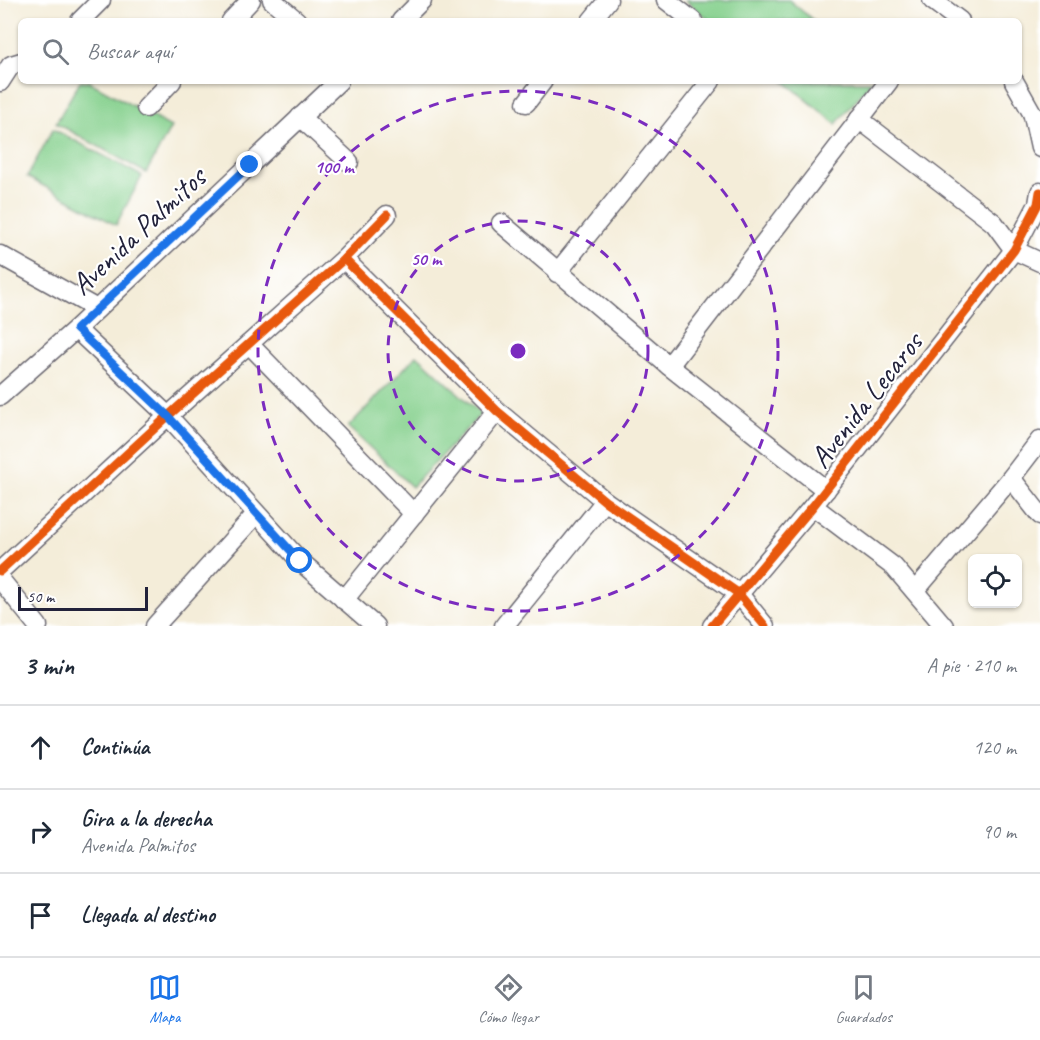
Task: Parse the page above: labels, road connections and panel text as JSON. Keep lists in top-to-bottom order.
{
  "streets": {
    "street": ["Avenida Palmitos", "Avenida Lecaros"]
  },
  "scale_bar": "50 m",
  "page": {
    "search": "Buscar aquí",
    "scale": "50 m",
    "heading": ["3 min", "A pie · 210 m"],
    "list": [
      ["Continúa", "120 m"],
      ["Gira a la derecha", "Avenida Palmitos", "90 m"],
      "Llegada al destino"
    ],
    "nav": ["Mapa", "Cómo llegar", "Guardados"]
  },
  "rings": ["100 m", "50 m"]
}
